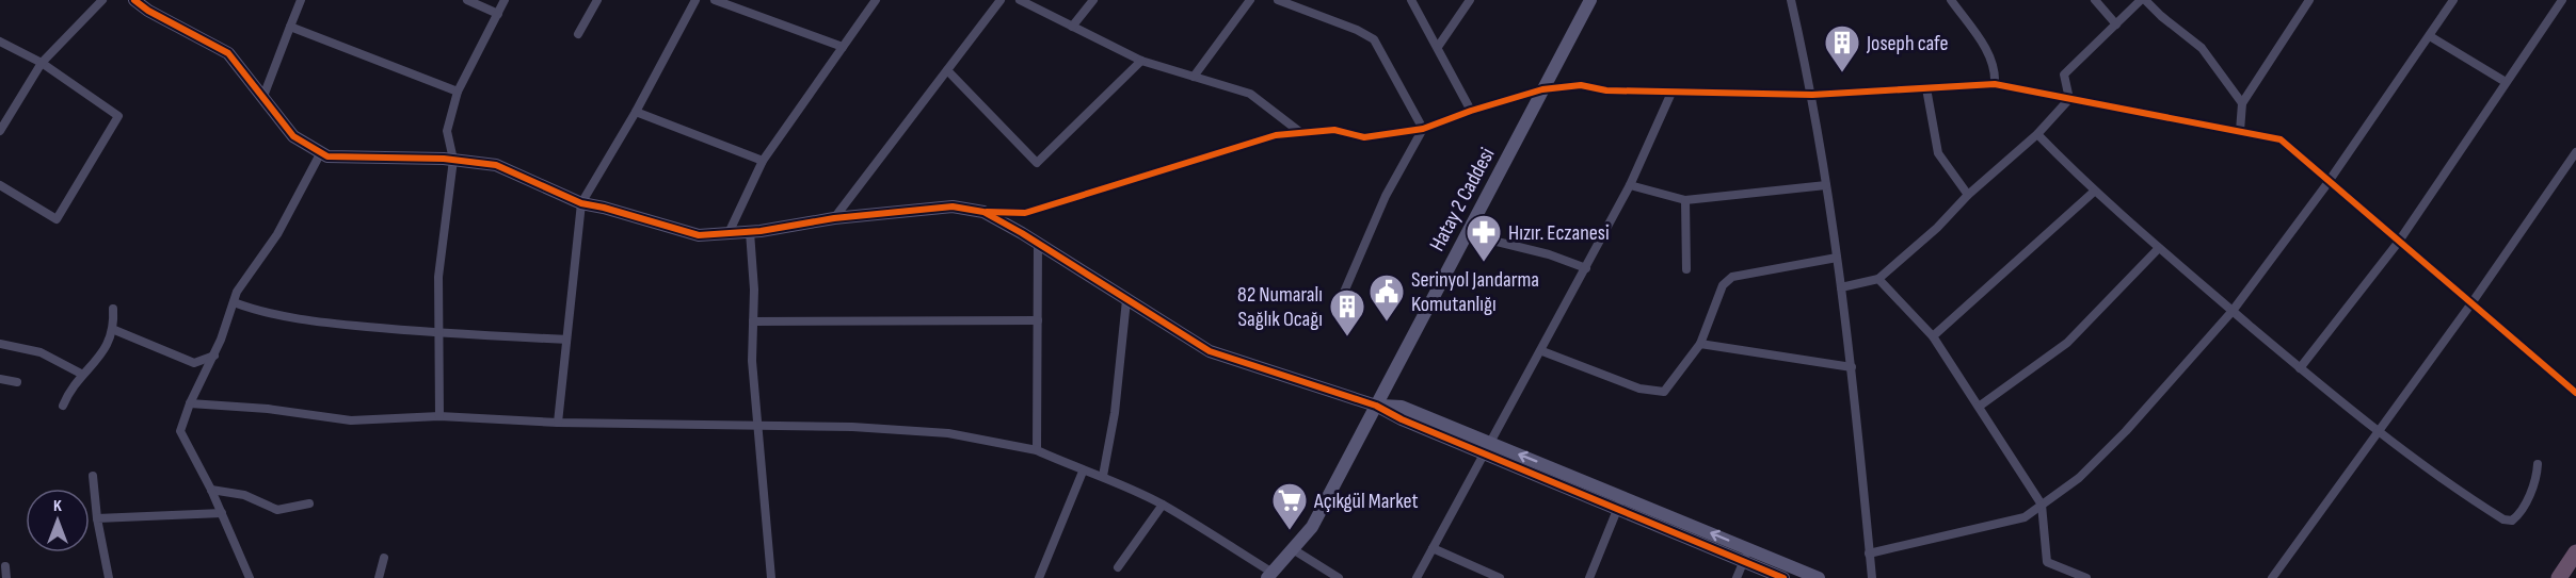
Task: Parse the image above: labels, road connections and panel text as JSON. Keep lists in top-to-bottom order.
{
  "streets": {
    "street": ["Hatay 2 Caddesi"]
  },
  "places": {
    "building": ["Joseph cafe", "82 Numaralı Sağlık Ocağı"],
    "pharmacy": ["Hızır. Eczanesi"],
    "public building": ["Serinyol Jandarma Komutanlığı"],
    "supermarket": ["Açıkgül Market"]
  },
  "north": "top"
}
